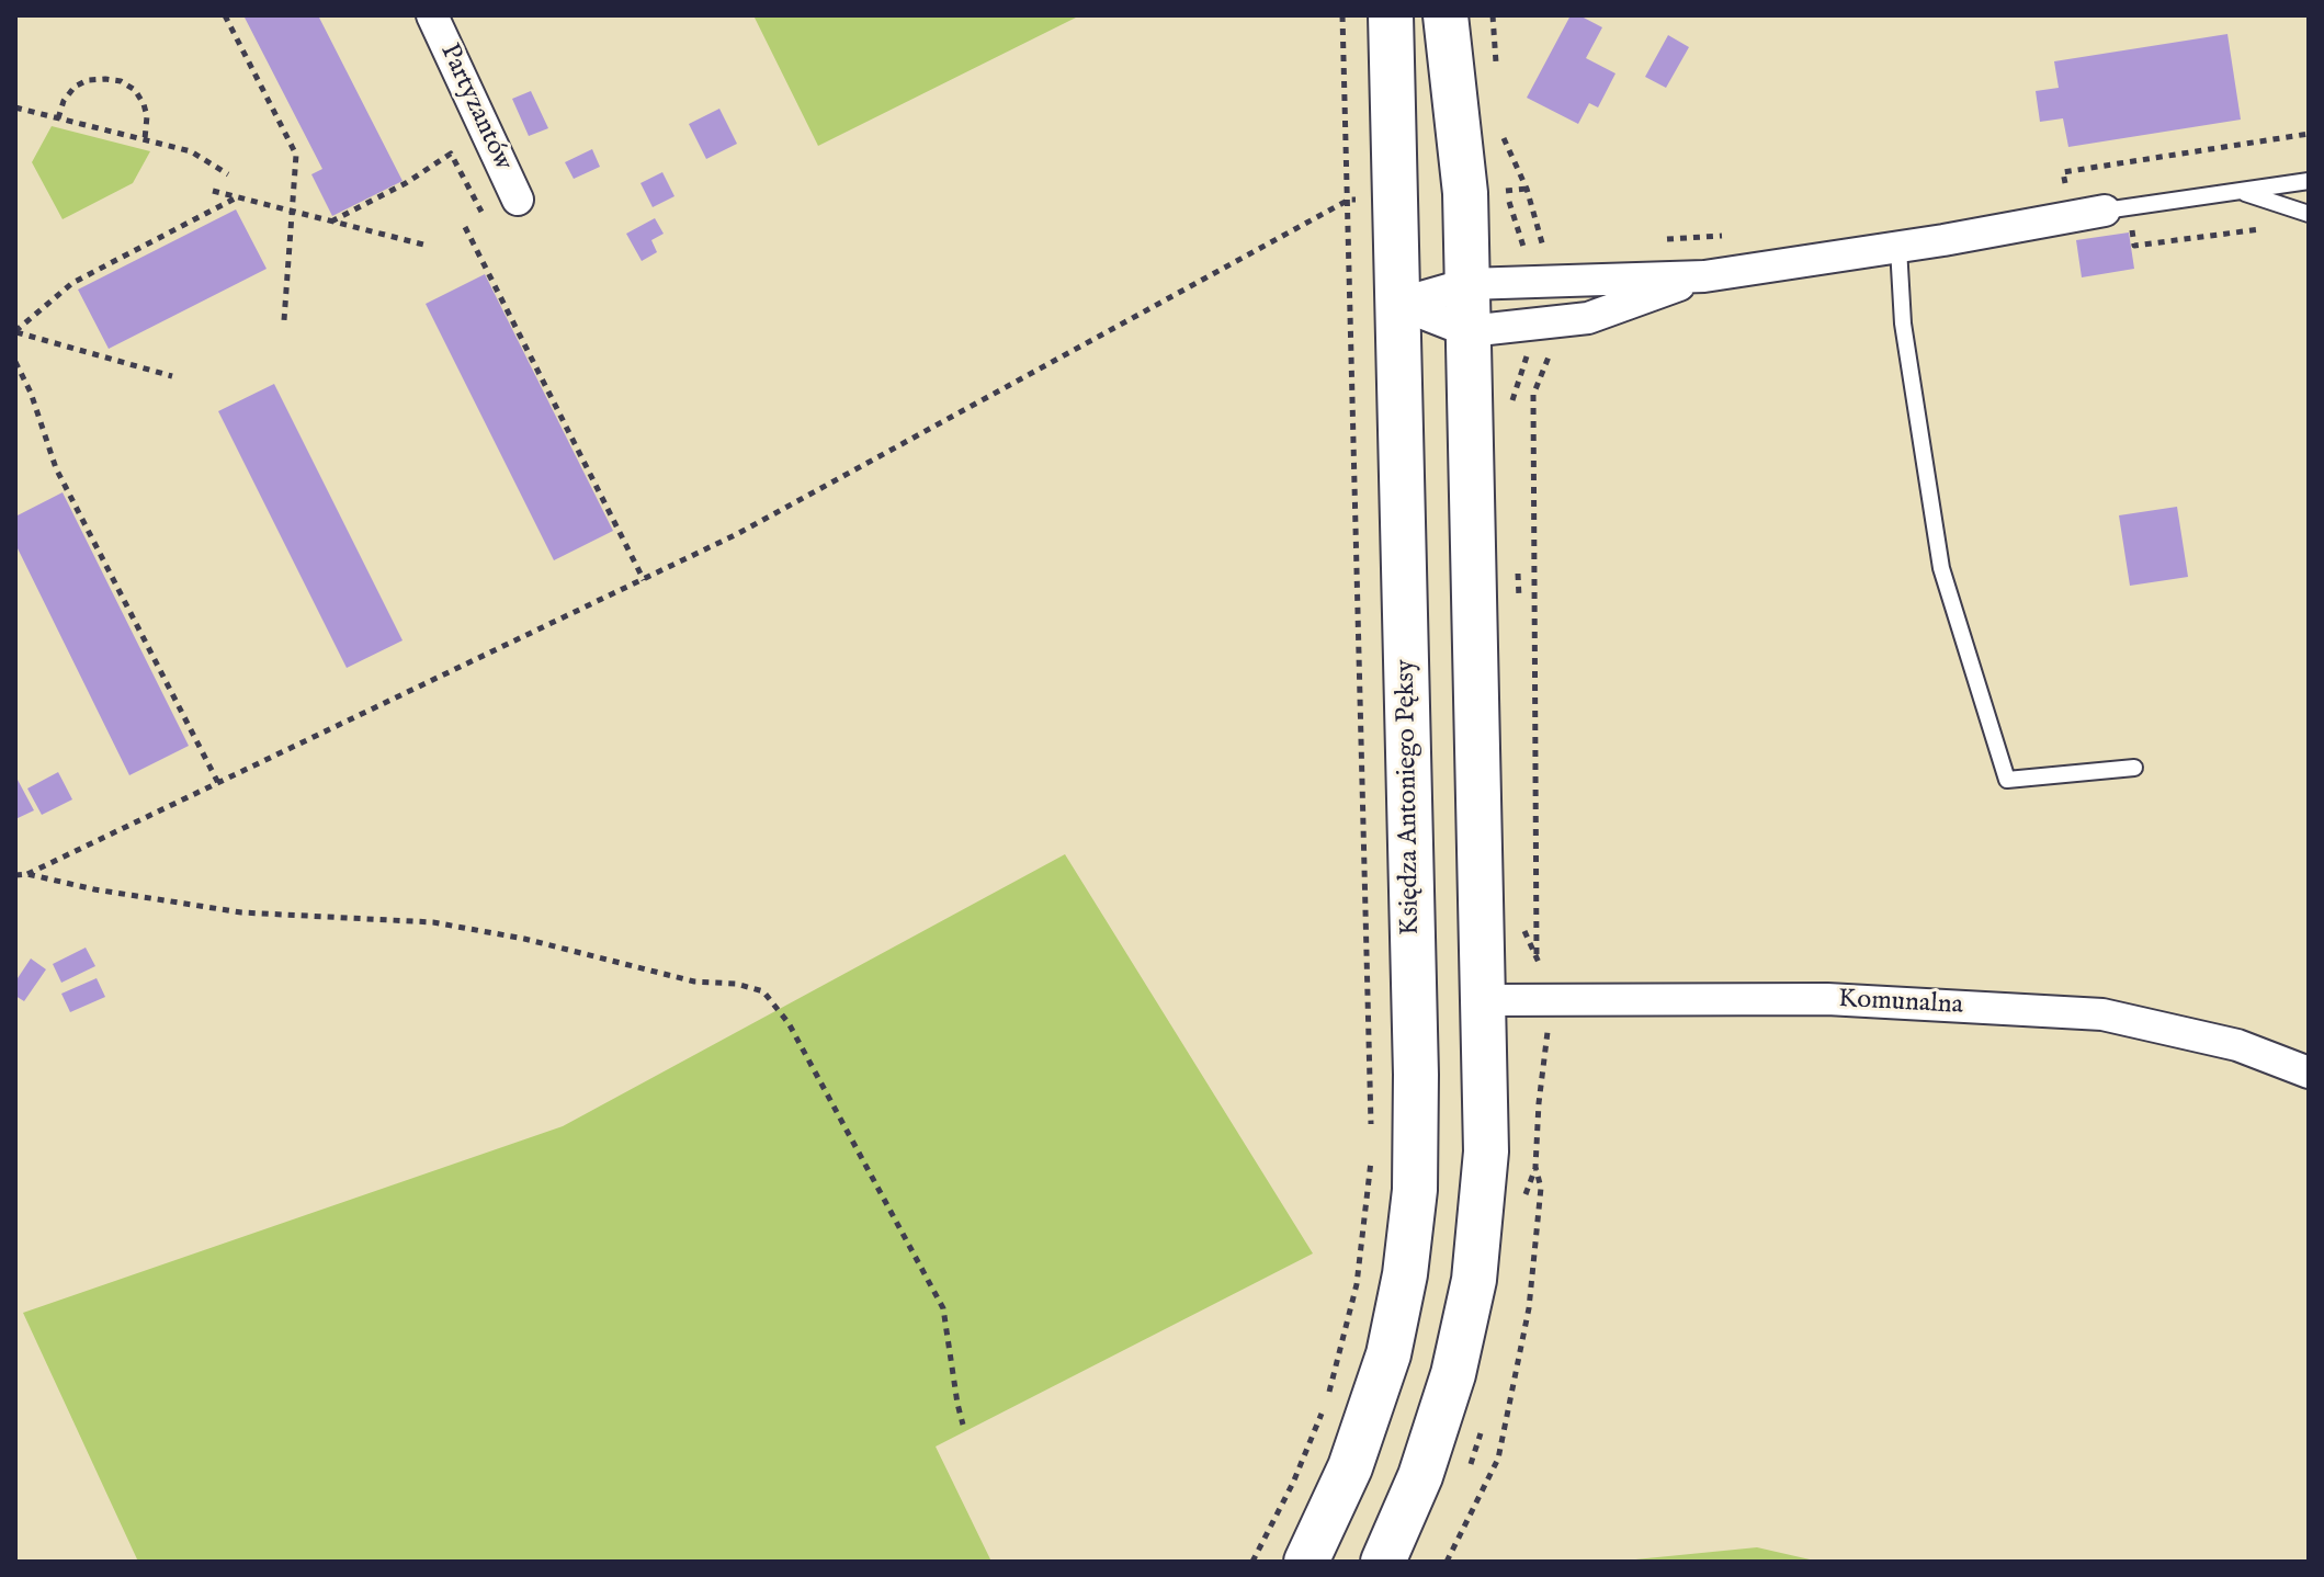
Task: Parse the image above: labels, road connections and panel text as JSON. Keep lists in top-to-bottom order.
{
  "streets": {
    "main road": ["Księdza Antoniego Pęksy"],
    "street": ["Partyzantów", "Komunalna"]
  }
}
